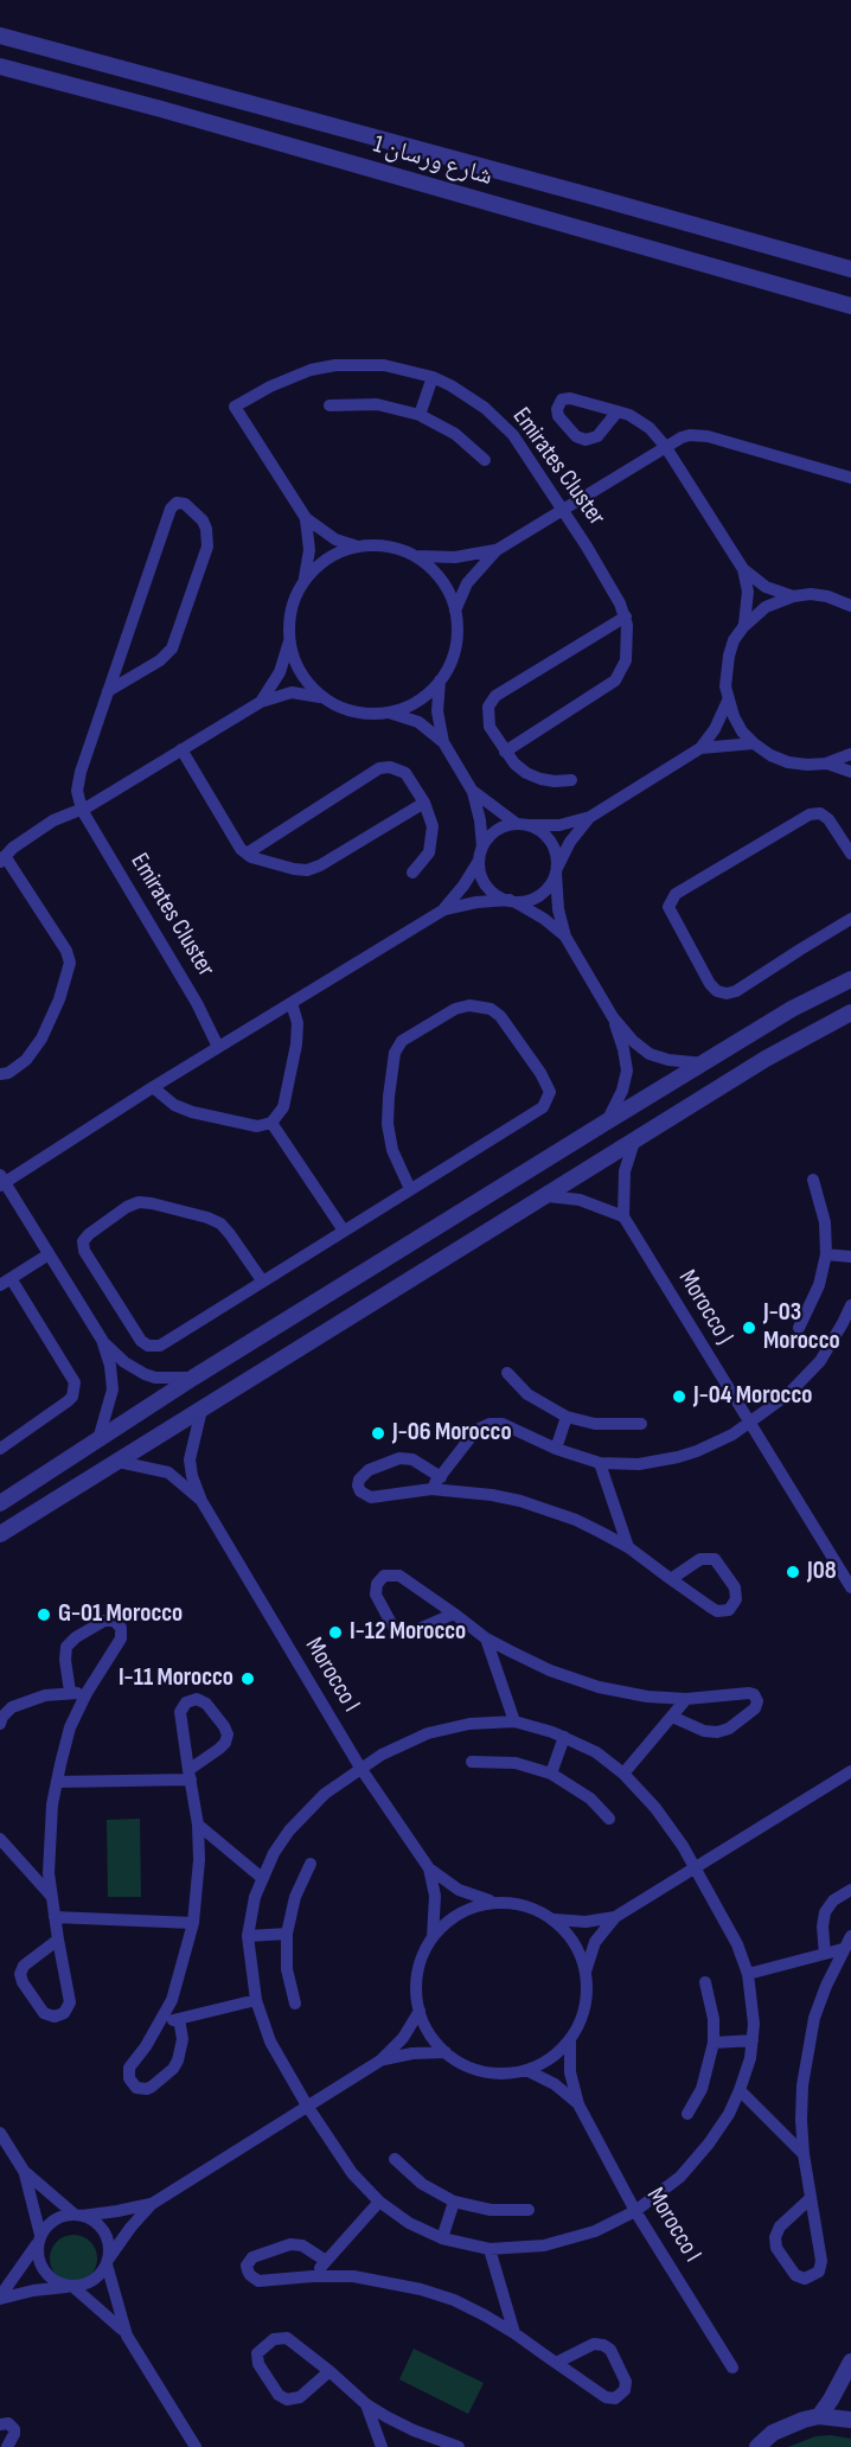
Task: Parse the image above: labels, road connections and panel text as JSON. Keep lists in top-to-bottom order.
{
  "streets": {
    "street": [
      "شارع ورسان 1",
      "Emirates Cluster",
      "Morocco J",
      "Morocco I"
    ]
  },
  "places": [
    "J-03 Morocco",
    "J-04 Morocco",
    "J-06 Morocco",
    "J08",
    "G-01 Morocco",
    "I-12 Morocco",
    "I-11 Morocco"
  ]
}
